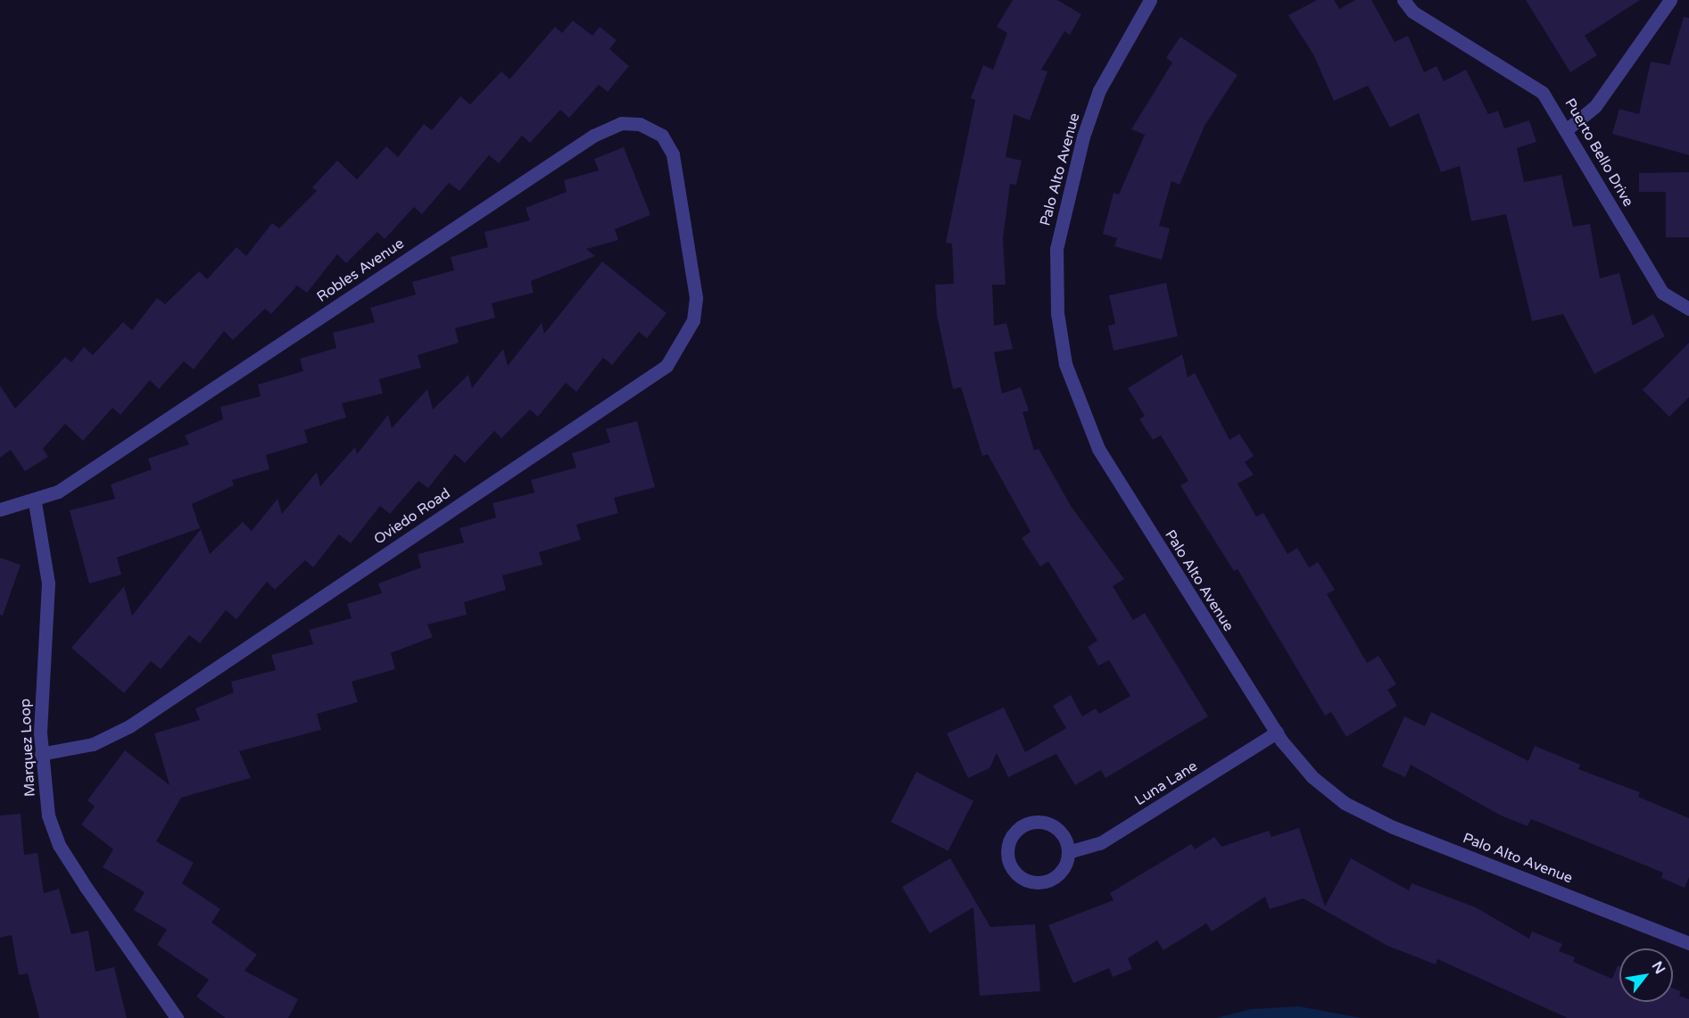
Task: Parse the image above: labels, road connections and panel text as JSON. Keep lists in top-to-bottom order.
{
  "streets": {
    "street": [
      "Puerto Bello Drive",
      "Palo Alto Avenue",
      "Robles Avenue",
      "Oviedo Road",
      "Marquez Loop",
      "Luna Lane"
    ]
  },
  "crossings": [
    ["Palo Alto Avenue", "Luna Lane"],
    ["Robles Avenue", "Oviedo Road"],
    ["Robles Avenue", "Marquez Loop"],
    ["Oviedo Road", "Marquez Loop"]
  ],
  "north": "top right"
}
